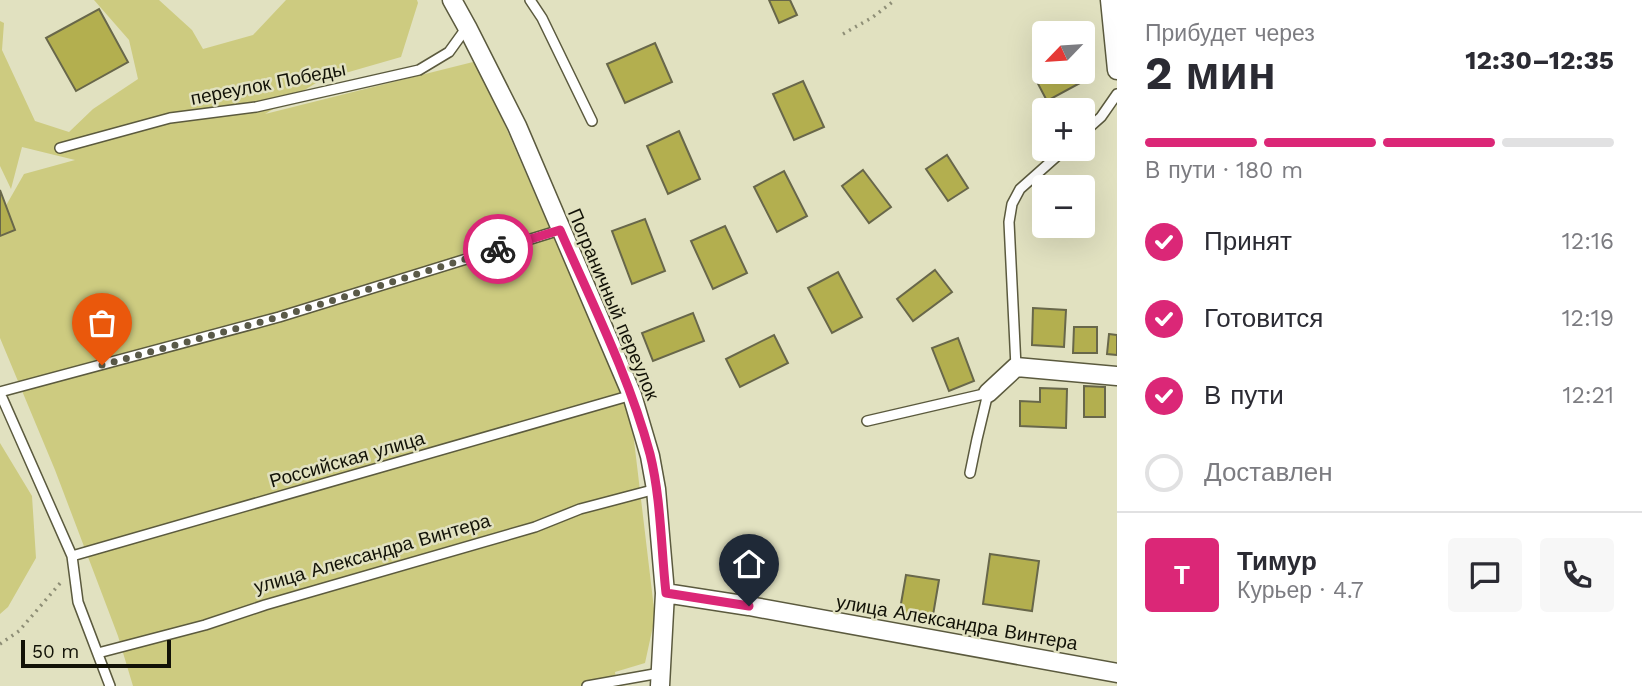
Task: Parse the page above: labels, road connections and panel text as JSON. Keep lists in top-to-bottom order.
{
  "streets": {
    "street": ["Пограничный переулок", "улица Александра Винтера"],
    "lane": ["переулок Победы", "Российская улица"]
  },
  "crossings": [
    ["переулок Победы", "Пограничный переулок"],
    ["Пограничный переулок", "Российская улица"],
    ["Пограничный переулок", "улица Александра Винтера"]
  ],
  "scale_bar": "50 m",
  "north": "bottom left",
  "page": {
    "heading": ["2 мин", "Прибудет через", "12:30–12:35"],
    "panel": ["Тимур", "Курьер · 4.7"],
    "map_buttons": ["+", "−"],
    "bar": "В пути · 180 m",
    "list": [
      ["Принят", "12:16"],
      ["Готовится", "12:19"],
      ["В пути", "12:21"],
      "Доставлен"
    ],
    "round": "Т",
    "scale": "50 m"
  }
}
